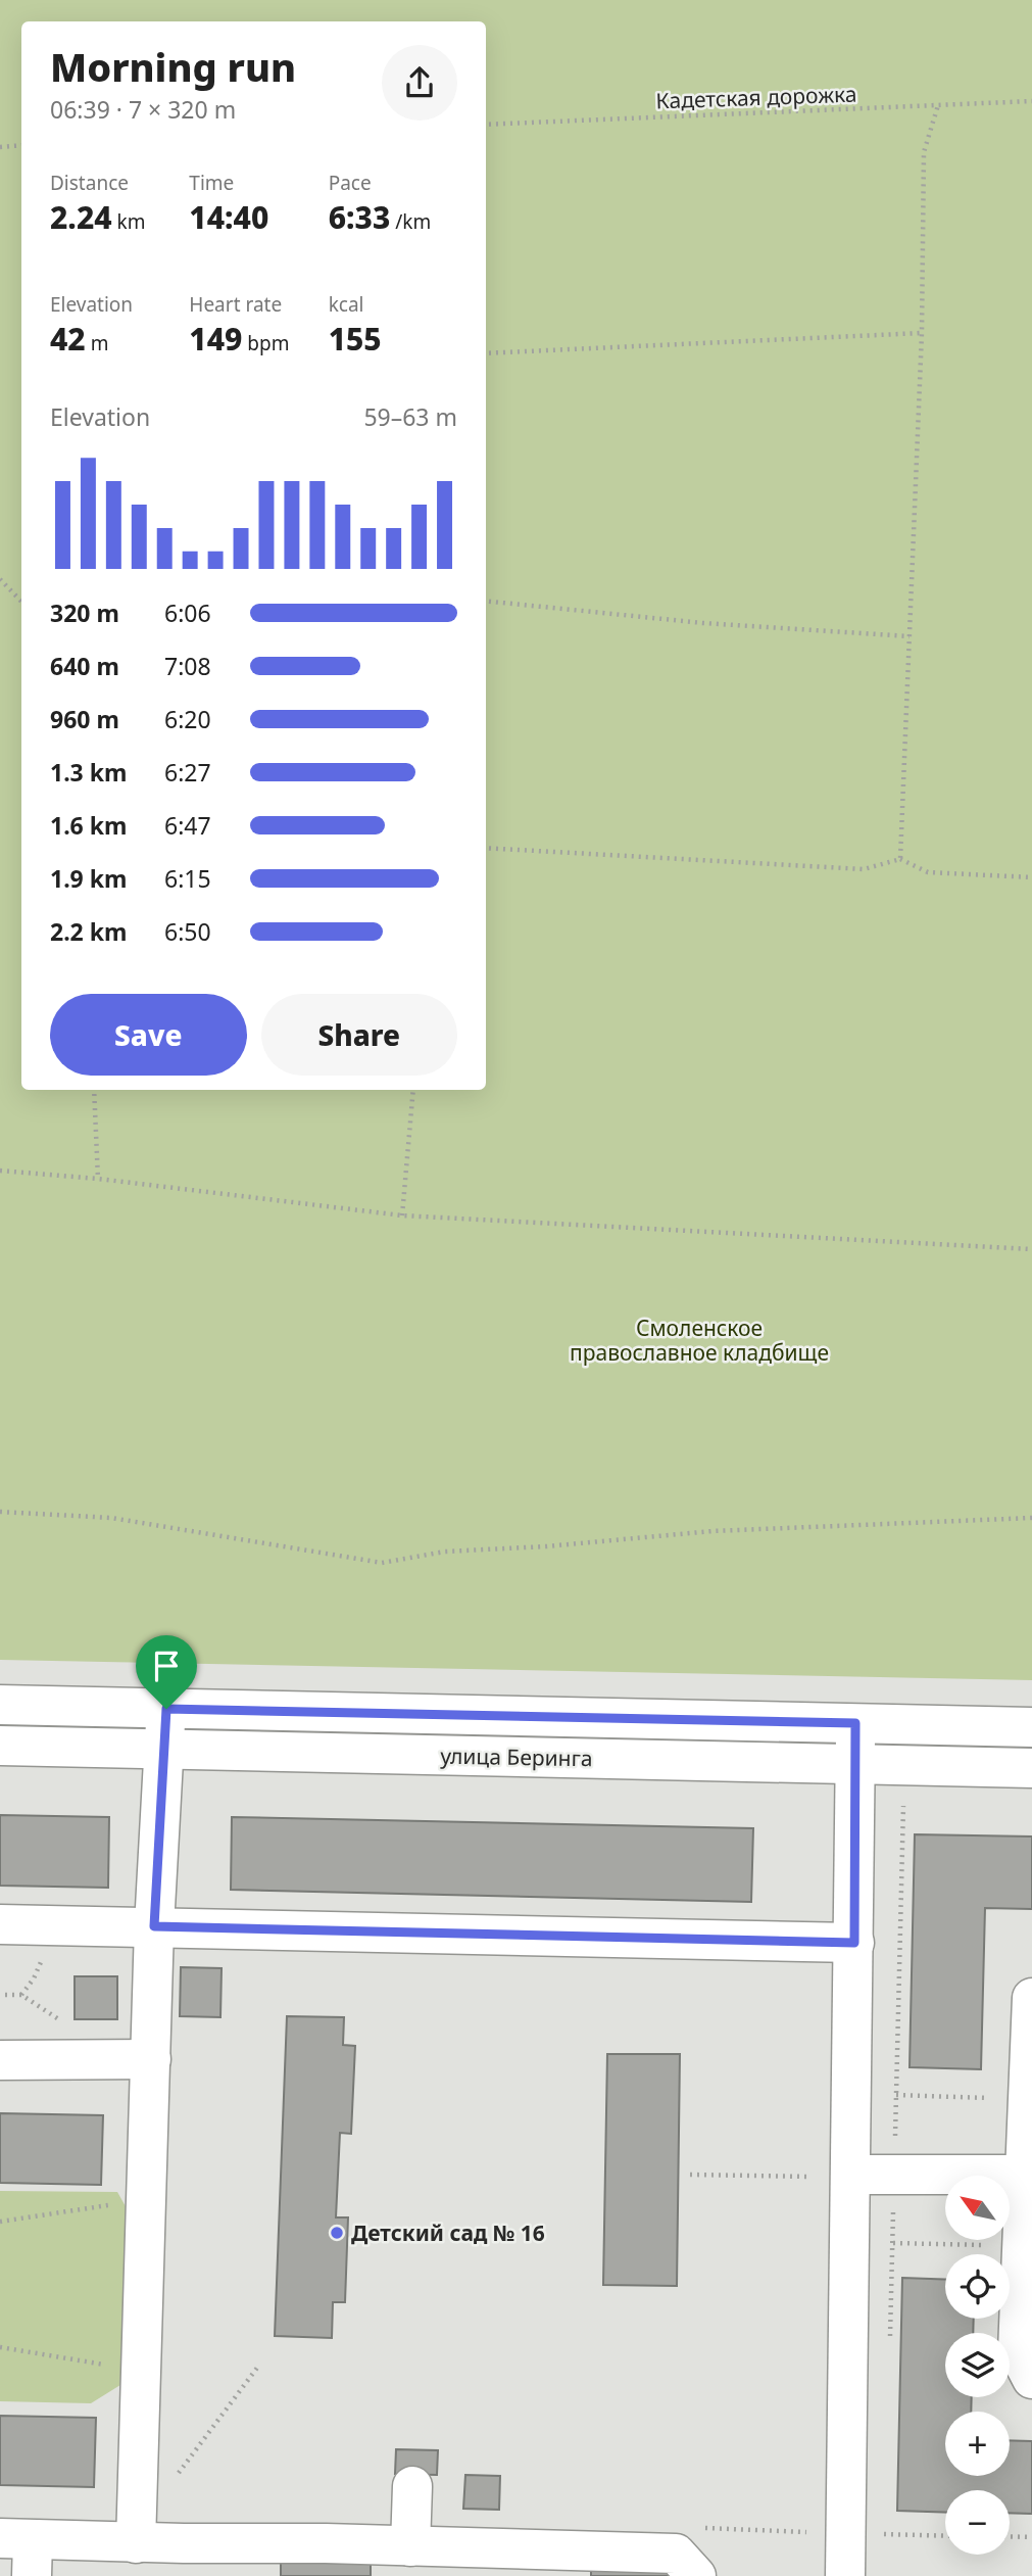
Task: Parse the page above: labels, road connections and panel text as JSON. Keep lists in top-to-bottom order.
{
  "streets": {
    "street": ["улица Беринга"],
    "path": ["Кадетская дорожка"]
  },
  "parks": ["Смоленское православное кладбище"],
  "places": ["Детский сад № 16"],
  "north": "top left",
  "page": {
    "heading": ["Morning run", "06:39 · 7 × 320 m"],
    "stats": [
      ["Distance", "2.24 km"],
      ["Time", "14:40"],
      ["Pace", "6:33 /km"],
      ["Elevation", "42 m"],
      ["Heart rate", "149 bpm"],
      ["kcal", "155"]
    ],
    "chart": ["Elevation", "59–63 m"],
    "list": [
      {
        "name": "320 m",
        "note": "6:06"
      },
      {
        "name": "640 m",
        "note": "7:08"
      },
      {
        "name": "960 m",
        "note": "6:20"
      },
      {
        "name": "1.3 km",
        "note": "6:27"
      },
      {
        "name": "1.6 km",
        "note": "6:47"
      },
      {
        "name": "1.9 km",
        "note": "6:15"
      },
      {
        "name": "2.2 km",
        "note": "6:50"
      }
    ],
    "buttons": ["Save", "Share"],
    "map_buttons": ["+", "−"]
  }
}
